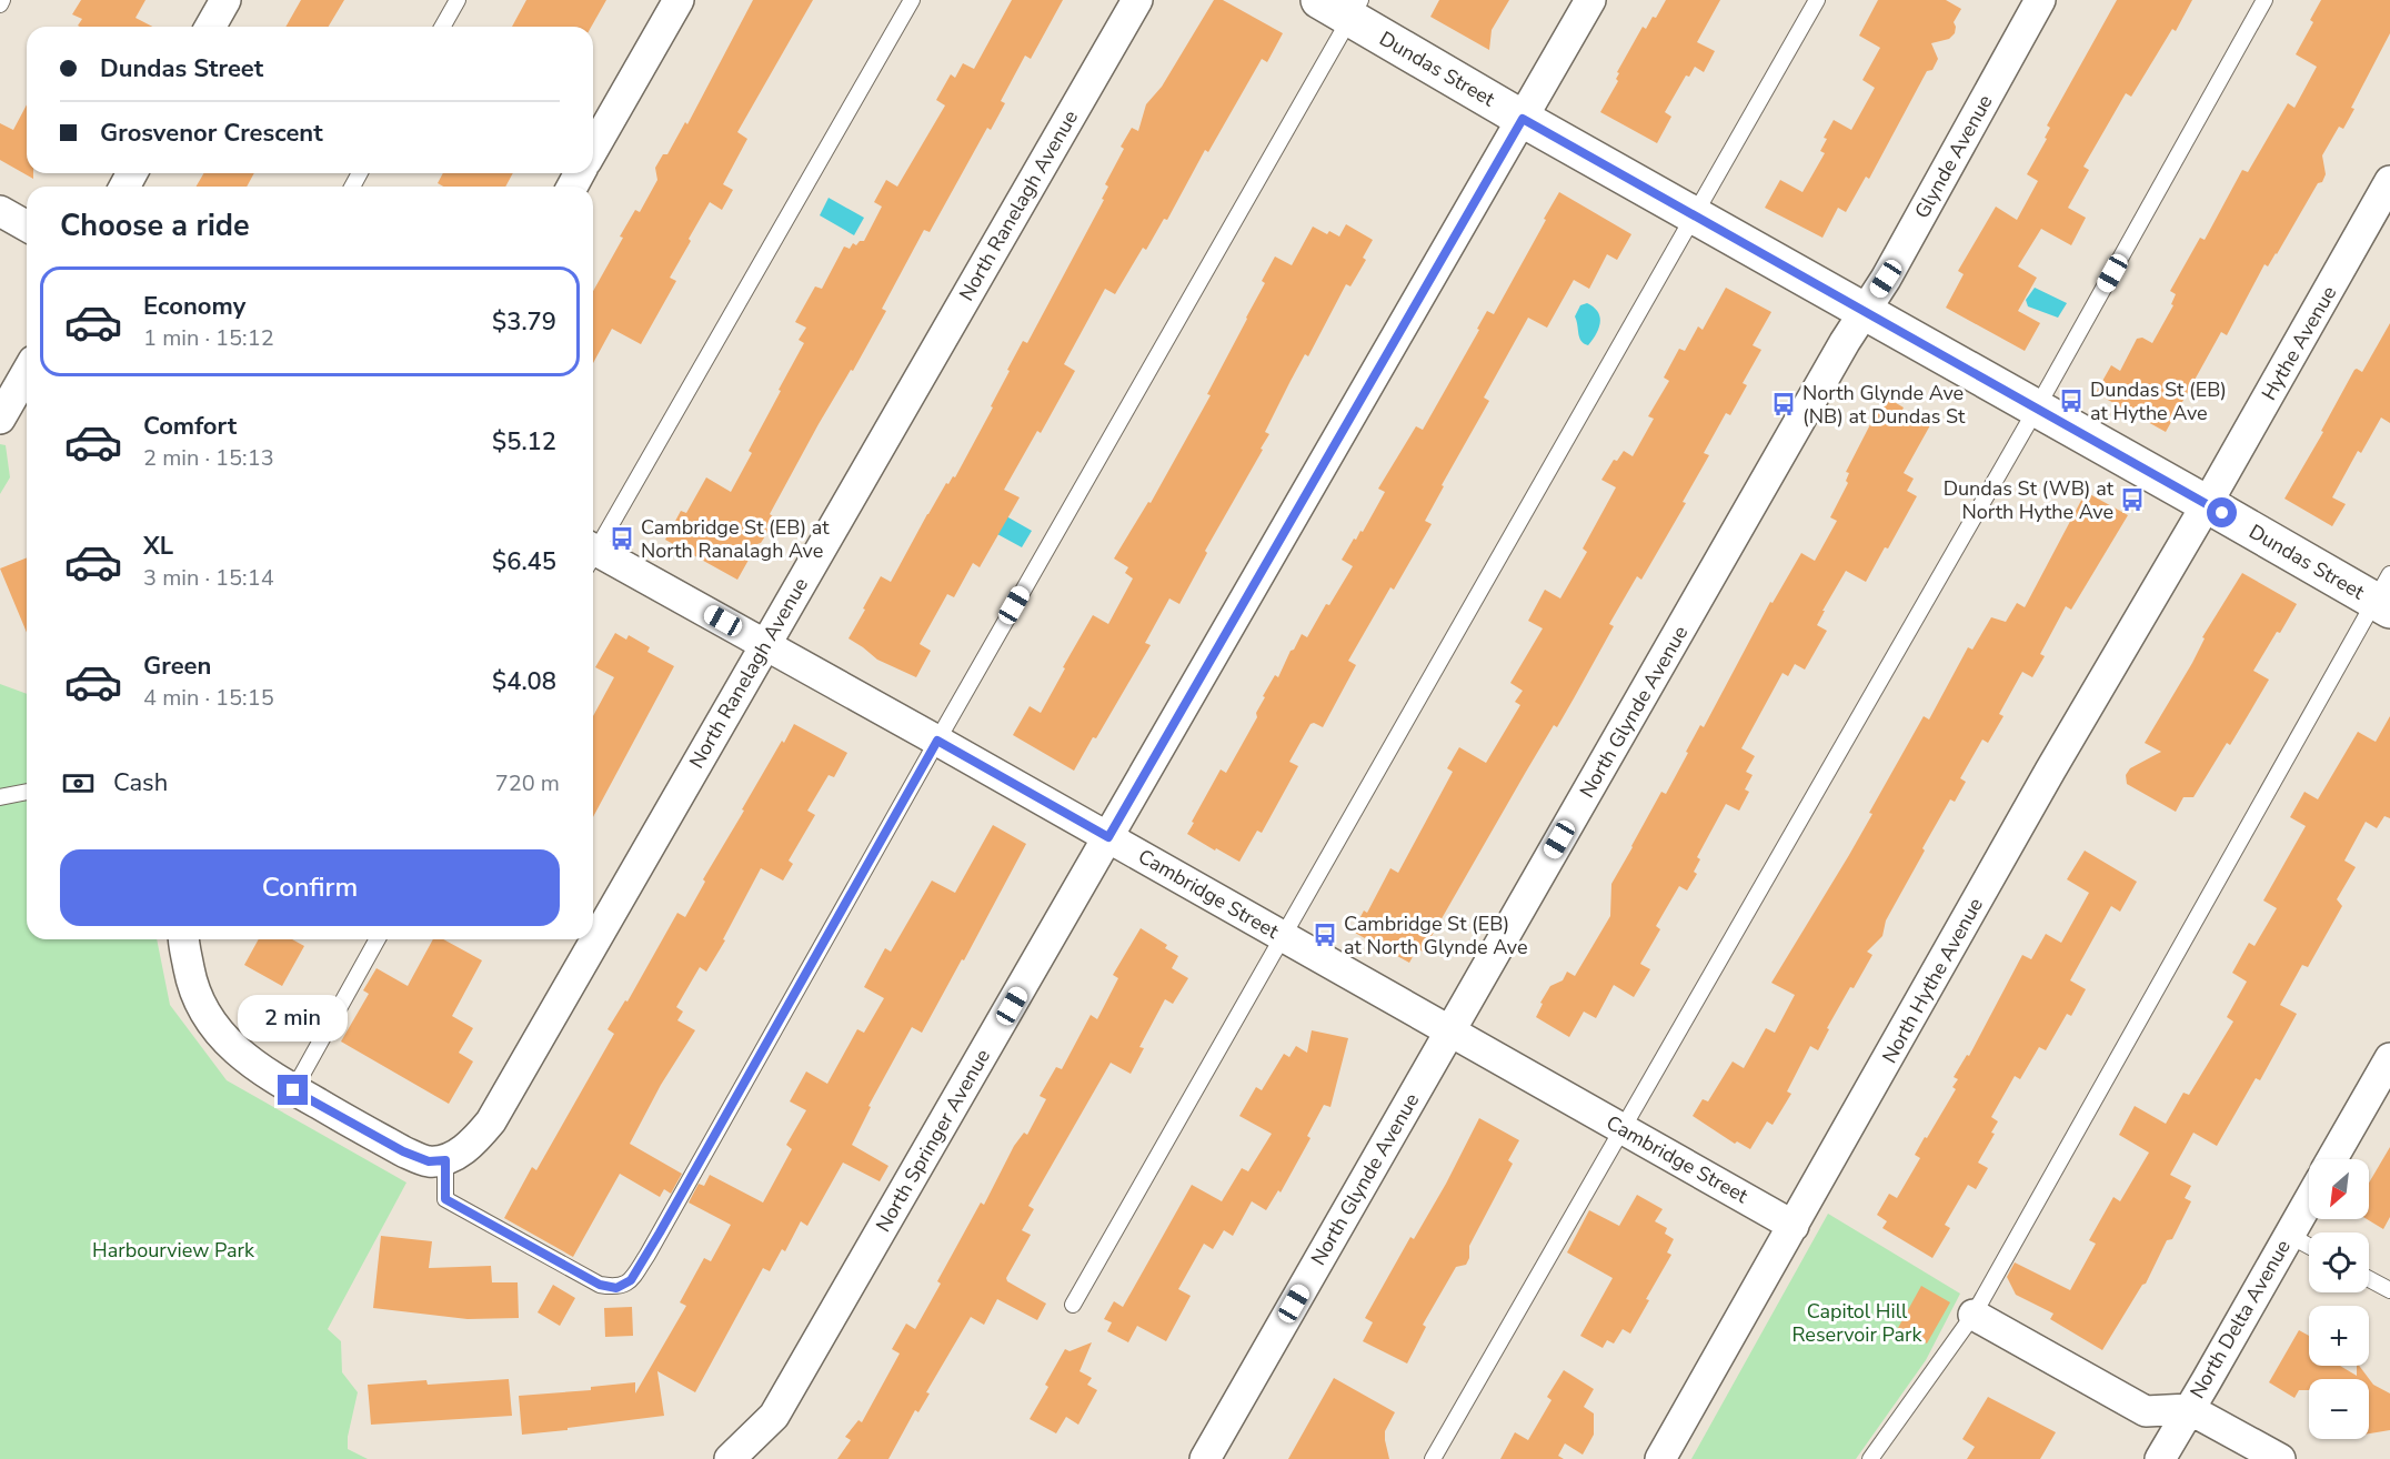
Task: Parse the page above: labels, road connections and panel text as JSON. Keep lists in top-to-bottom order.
{
  "streets": {
    "street": [
      "Dundas Street",
      "Glynde Avenue",
      "North Ranelagh Avenue",
      "Hythe Avenue",
      "North Glynde Avenue",
      "Cambridge Street",
      "North Hythe Avenue",
      "North Springer Avenue",
      "North Delta Avenue"
    ]
  },
  "crossings": [
    ["Dundas Street", "Glynde Avenue"],
    ["Dundas Street", "Hythe Avenue"],
    ["Dundas Street", "North Glynde Avenue"],
    ["Dundas Street", "North Hythe Avenue"],
    ["Dundas Street", "North Springer Avenue"],
    ["Glynde Avenue", "North Glynde Avenue"],
    ["North Ranelagh Avenue", "Cambridge Street"],
    ["Hythe Avenue", "North Hythe Avenue"],
    ["North Glynde Avenue", "Cambridge Street"],
    ["Cambridge Street", "North Hythe Avenue"],
    ["Cambridge Street", "North Springer Avenue"]
  ],
  "parks": ["Harbourview Park", "Capitol Hill Reservoir Park"],
  "places": {
    "bus stop": [
      "Dundas St (EB) at Hythe Ave",
      "North Glynde Ave (NB) at Dundas St",
      "Dundas St (WB) at North Hythe Ave",
      "Cambridge St (EB) at North Ranalagh Ave",
      "Cambridge St (EB) at North Glynde Ave"
    ]
  },
  "north": "bottom left",
  "page": {
    "banner": ["Dundas Street", "Grosvenor Crescent"],
    "heading": "Choose a ride",
    "list": [
      {
        "name": "Economy",
        "note": "1 min · 15:12",
        "value": "$3.79"
      },
      {
        "name": "Comfort",
        "note": "2 min · 15:13",
        "value": "$5.12"
      },
      {
        "name": "XL",
        "note": "3 min · 15:14",
        "value": "$6.45"
      },
      {
        "name": "Green",
        "note": "4 min · 15:15",
        "value": "$4.08"
      }
    ],
    "pay": ["Cash", "720 m"],
    "buttons": "Confirm",
    "bubble": "2 min",
    "map_buttons": ["+", "−"]
  }
}
